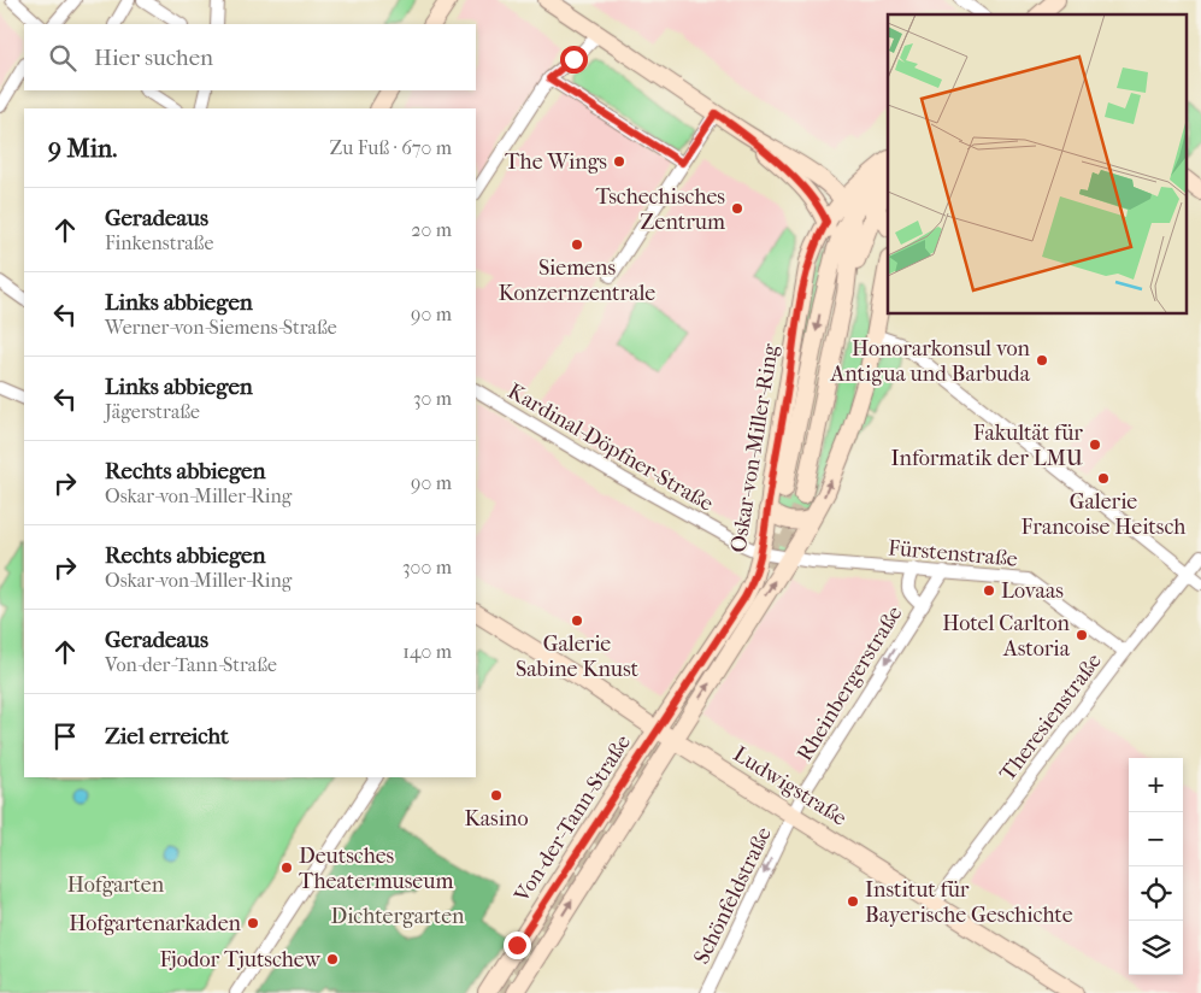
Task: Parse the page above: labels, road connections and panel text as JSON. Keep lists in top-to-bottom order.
{
  "streets": {
    "main road": ["Oskar-von-Miller-Ring", "Ludwigstraße", "Von-der-Tann-Straße"],
    "street": [
      "Kardinal-Döpfner-Straße",
      "Fürstenstraße",
      "Rheinbergerstraße",
      "Theresienstraße",
      "Schönfeldstraße"
    ]
  },
  "crossings": [
    ["Kardinal-Döpfner-Straße", "Oskar-von-Miller-Ring"],
    ["Kardinal-Döpfner-Straße", "Fürstenstraße"],
    ["Oskar-von-Miller-Ring", "Ludwigstraße"],
    ["Oskar-von-Miller-Ring", "Von-der-Tann-Straße"],
    ["Fürstenstraße", "Rheinbergerstraße"],
    ["Fürstenstraße", "Theresienstraße"],
    ["Rheinbergerstraße", "Ludwigstraße"],
    ["Rheinbergerstraße", "Schönfeldstraße"],
    ["Theresienstraße", "Ludwigstraße"],
    ["Ludwigstraße", "Von-der-Tann-Straße"],
    ["Ludwigstraße", "Schönfeldstraße"]
  ],
  "one_way": ["Rheinbergerstraße", "Schönfeldstraße"],
  "parks": ["Hofgarten", "Dichtergarten"],
  "places": [
    "The Wings",
    "Tschechisches Zentrum",
    "Siemens Konzernzentrale",
    "Honorarkonsul von Antigua und Barbuda",
    "Fakultät für Informatik der LMU",
    "Galerie Francoise Heitsch",
    "Lovaas",
    "Galerie Sabine Knust",
    "Hotel Carlton Astoria",
    "Kasino",
    "Deutsches Theatermuseum",
    "Institut für Bayerische Geschichte",
    "Hofgartenarkaden",
    "Fjodor Tjutschew"
  ],
  "page": {
    "search": "Hier suchen",
    "heading": ["9 Min.", "Zu Fuß · 670 m"],
    "list": [
      ["Geradeaus", "Finkenstraße", "20 m"],
      ["Links abbiegen", "Werner-von-Siemens-Straße", "90 m"],
      ["Links abbiegen", "Jägerstraße", "30 m"],
      ["Rechts abbiegen", "Oskar-von-Miller-Ring", "90 m"],
      ["Rechts abbiegen", "Oskar-von-Miller-Ring", "300 m"],
      ["Geradeaus", "Von-der-Tann-Straße", "140 m"],
      "Ziel erreicht"
    ],
    "map_buttons": ["+", "−"]
  }
}
